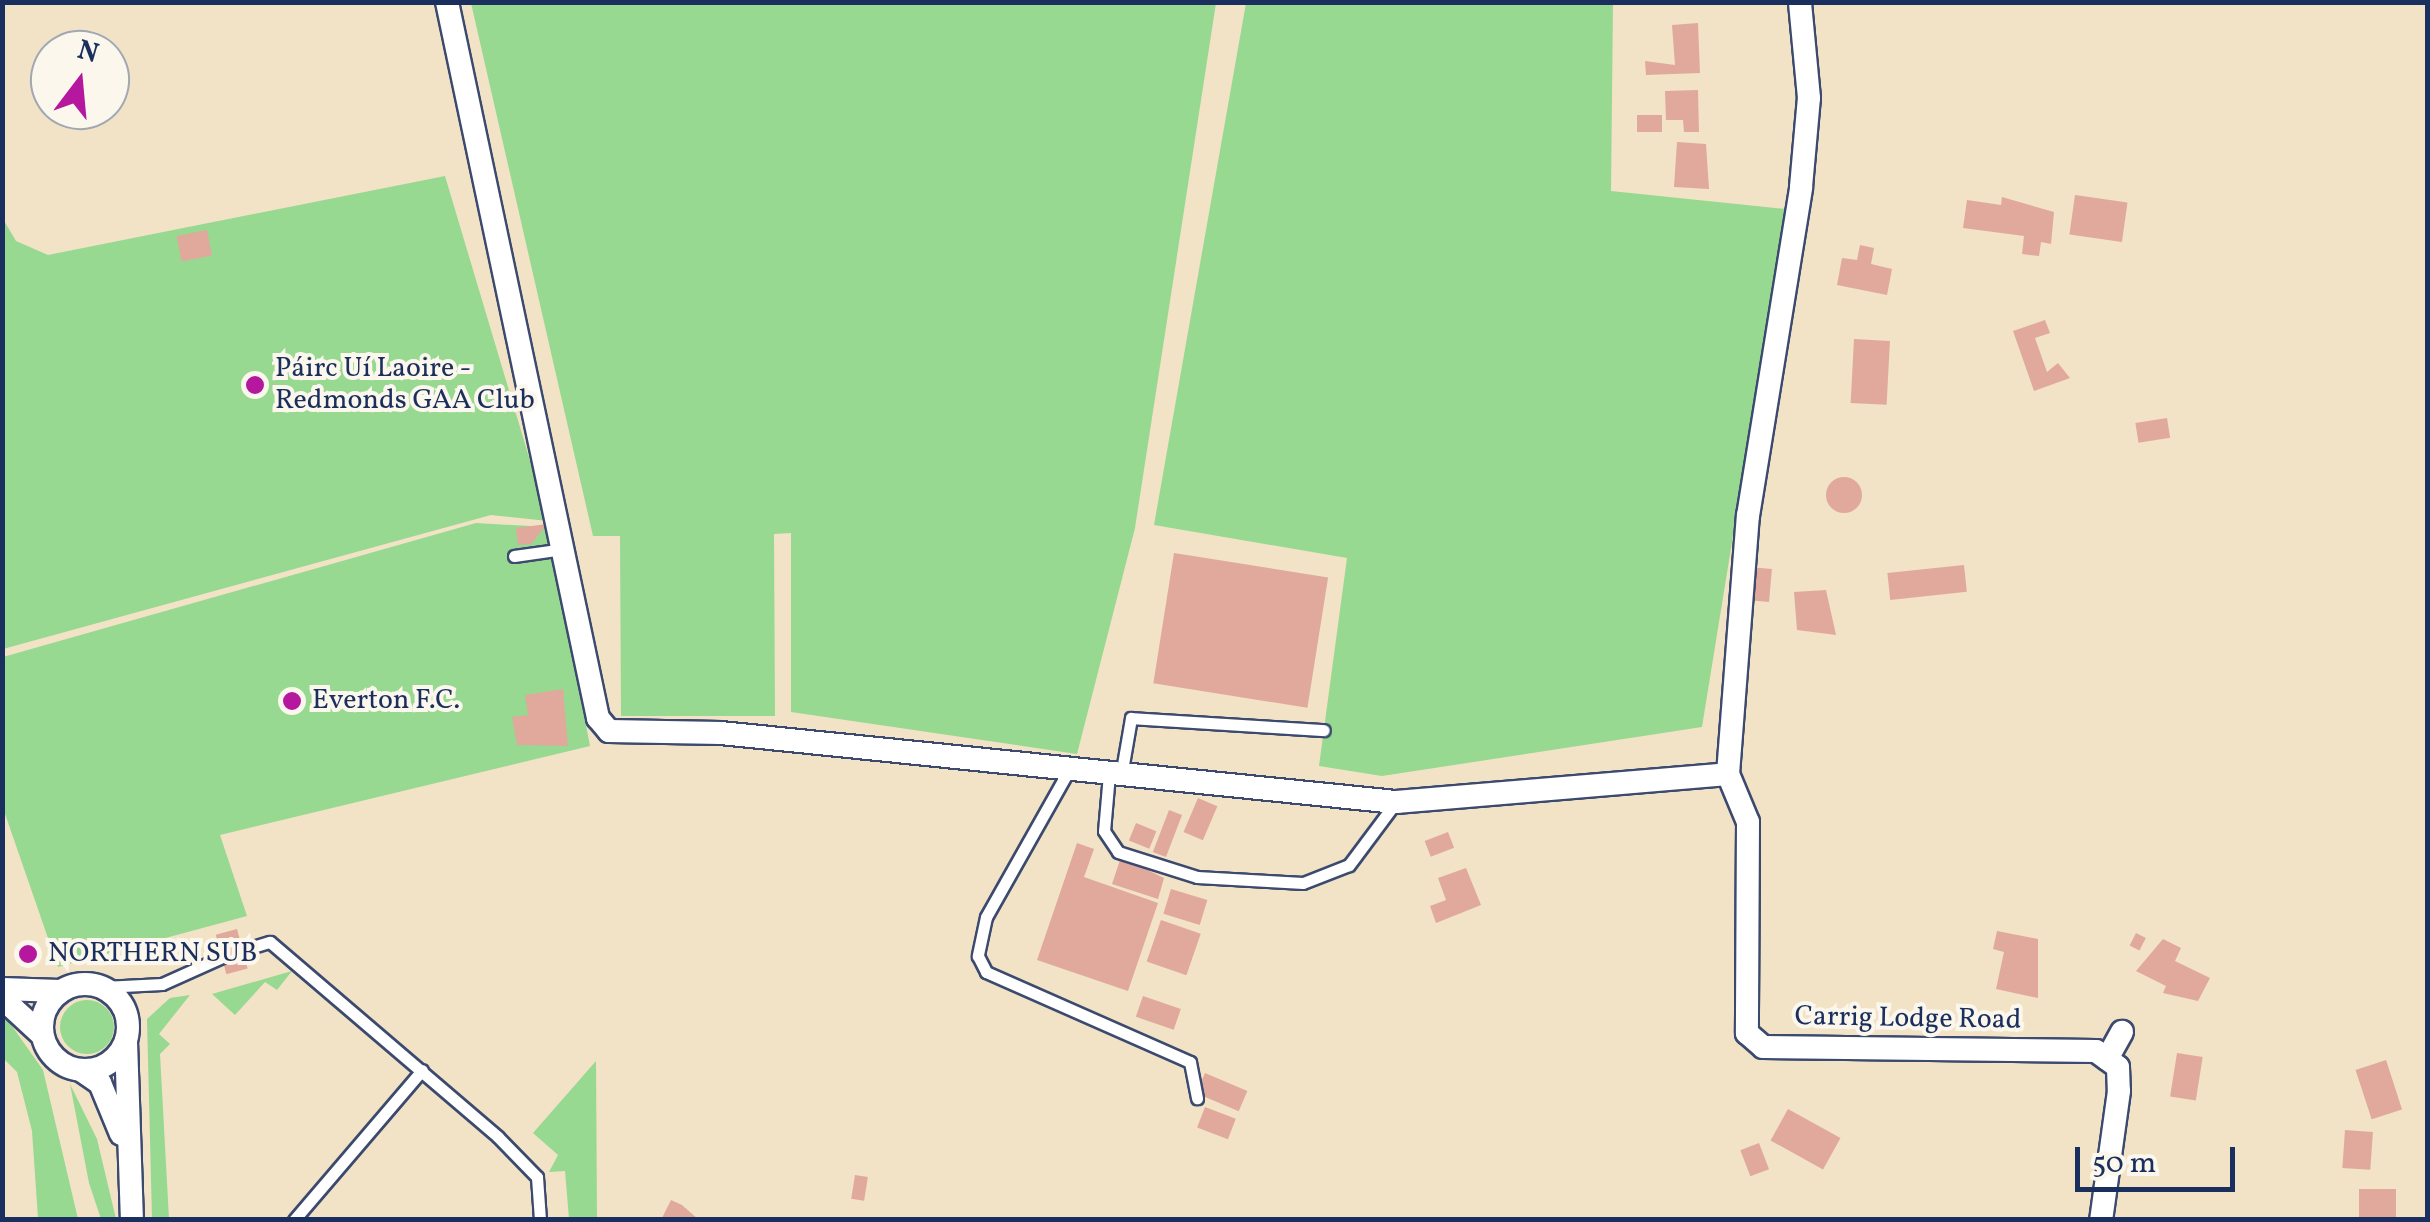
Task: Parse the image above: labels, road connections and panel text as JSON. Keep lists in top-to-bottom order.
{
  "streets": {
    "street": ["Carrig Lodge Road"]
  },
  "places": ["Páirc Uí Laoire - Redmonds GAA Club", "Everton F.C.", "NORTHERN SUB"],
  "scale_bar": "50 m",
  "north": "top"
}
